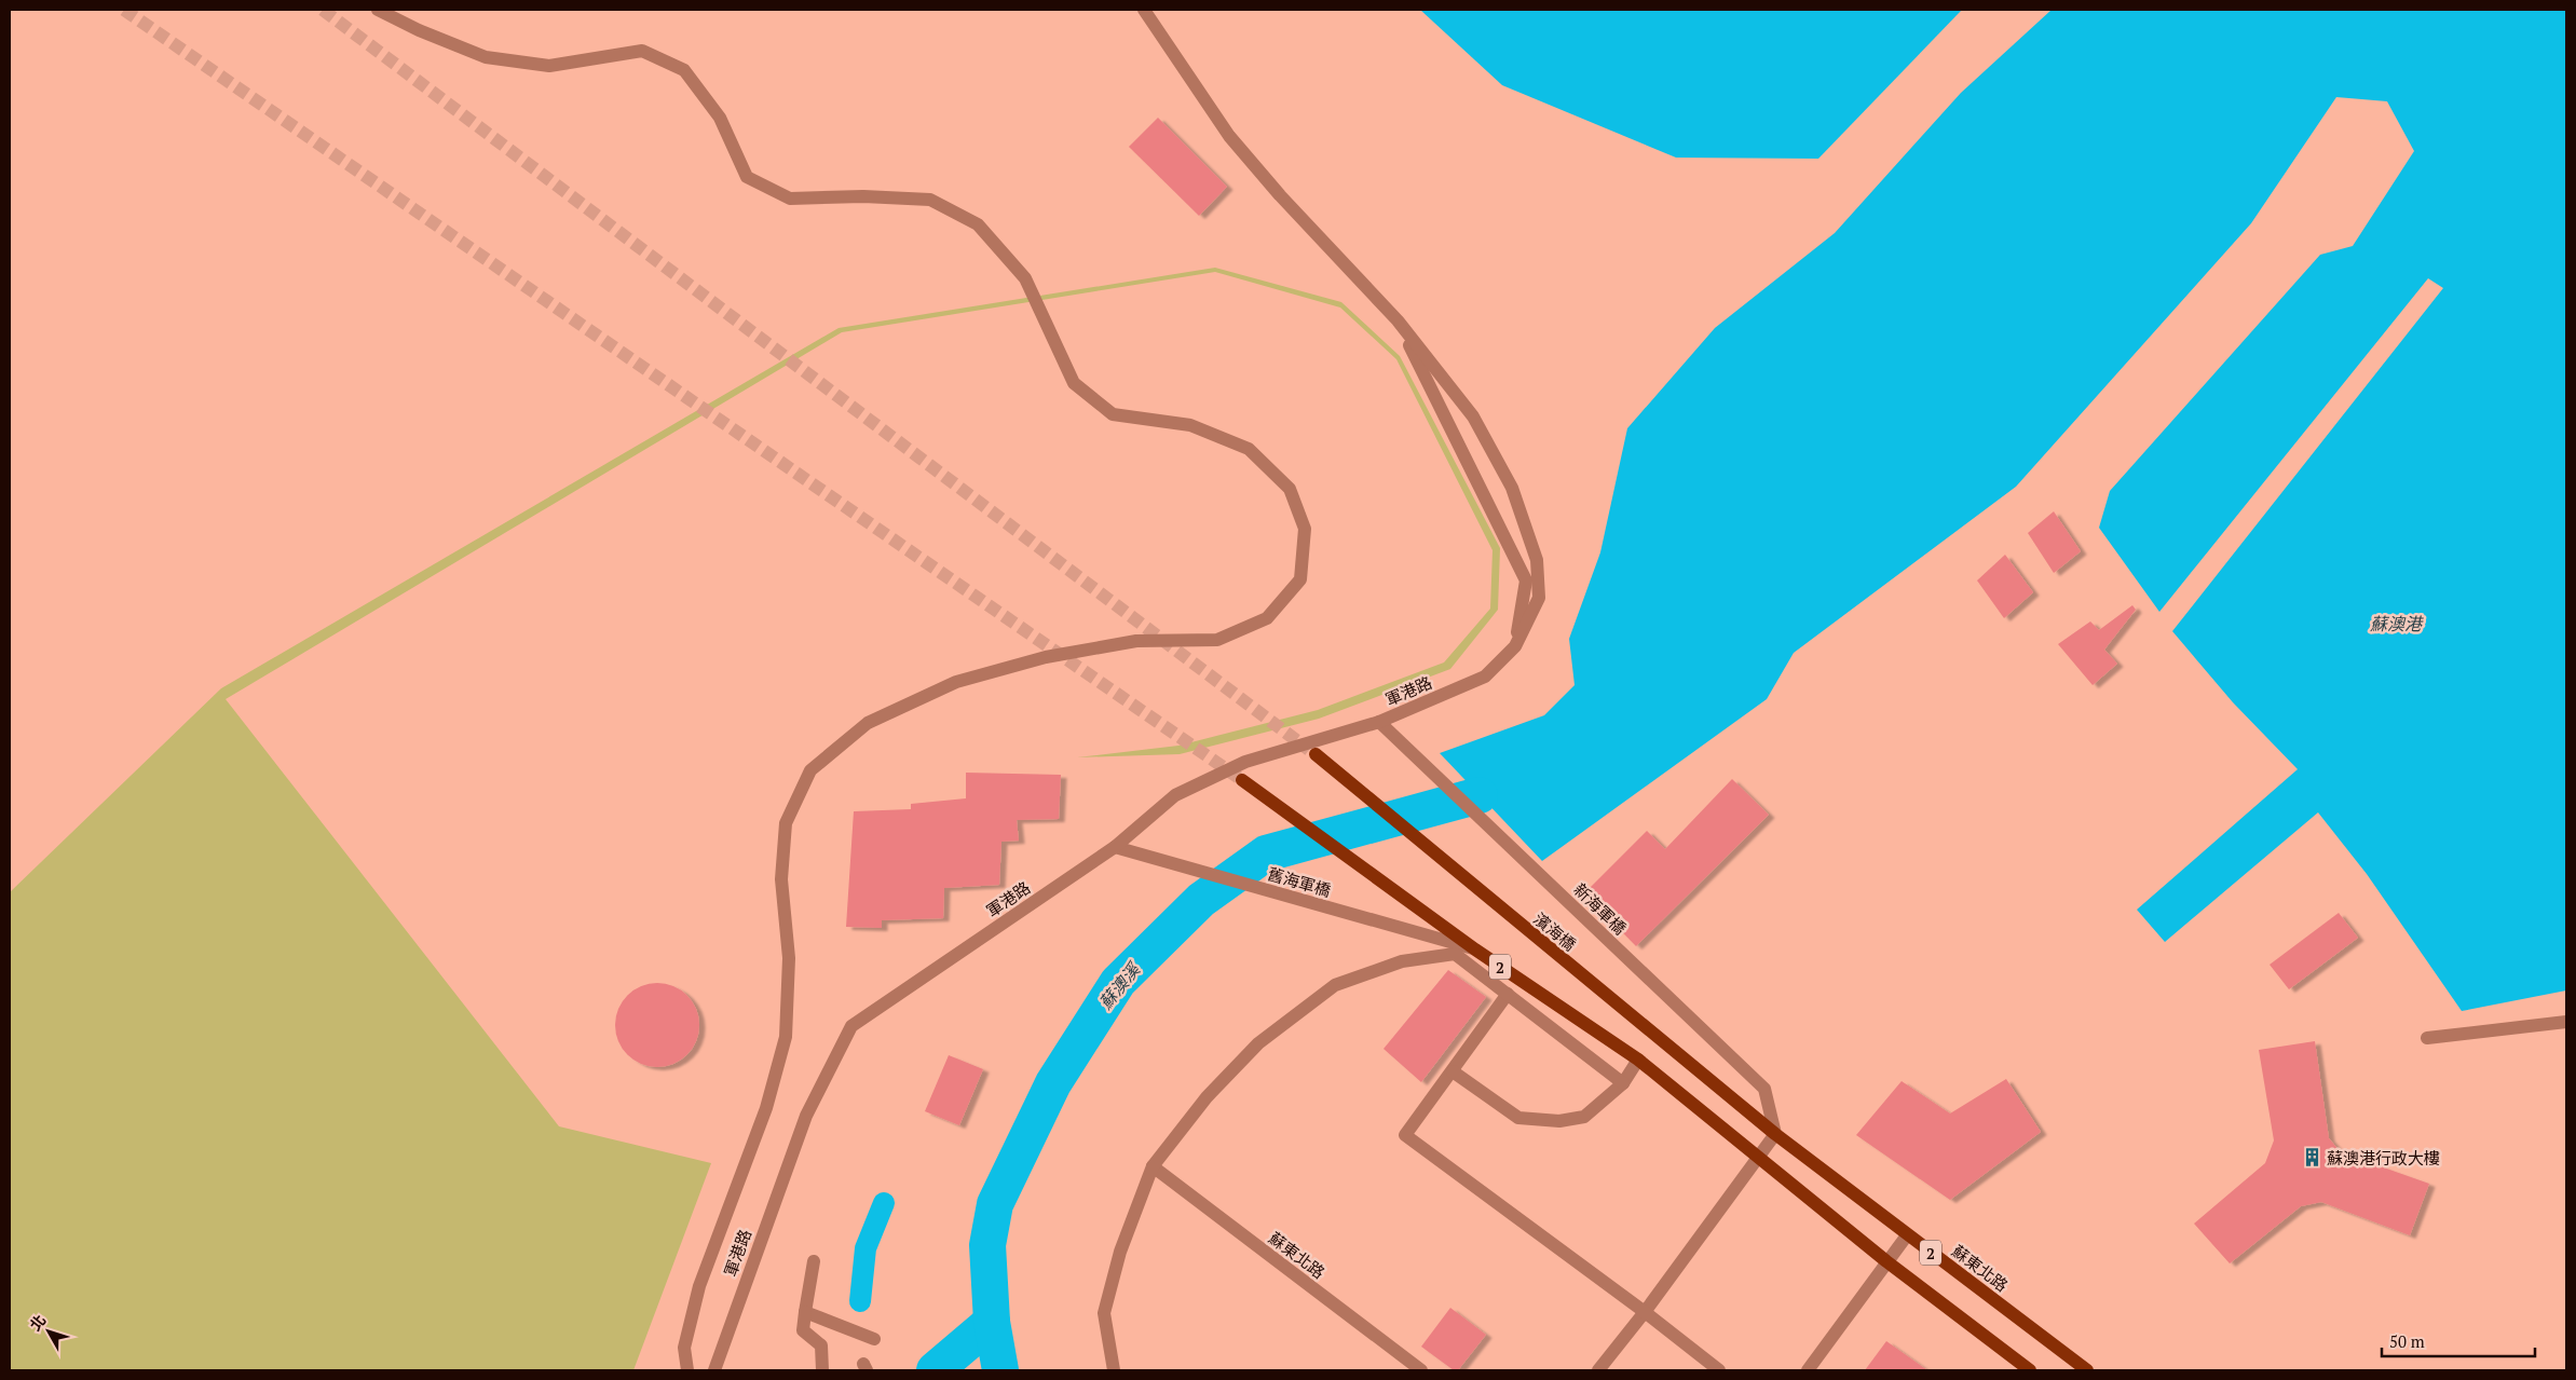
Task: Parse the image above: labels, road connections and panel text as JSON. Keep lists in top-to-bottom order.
{
  "streets": {
    "main road": ["濱海橋", "2", "蘇東北路"],
    "street": ["軍港路", "舊海軍橋", "新海軍橋"]
  },
  "crossings": [
    ["軍港路", "舊海軍橋"],
    ["軍港路", "新海軍橋"],
    ["舊海軍橋", "2"],
    ["新海軍橋", "濱海橋"],
    ["新海軍橋", "蘇東北路"],
    ["濱海橋", "蘇東北路"]
  ],
  "water": ["蘇澳港", "蘇澳溪"],
  "places": {
    "building": ["蘇澳港行政大樓"]
  },
  "scale_bar": "50 m",
  "north": "top left"
}
